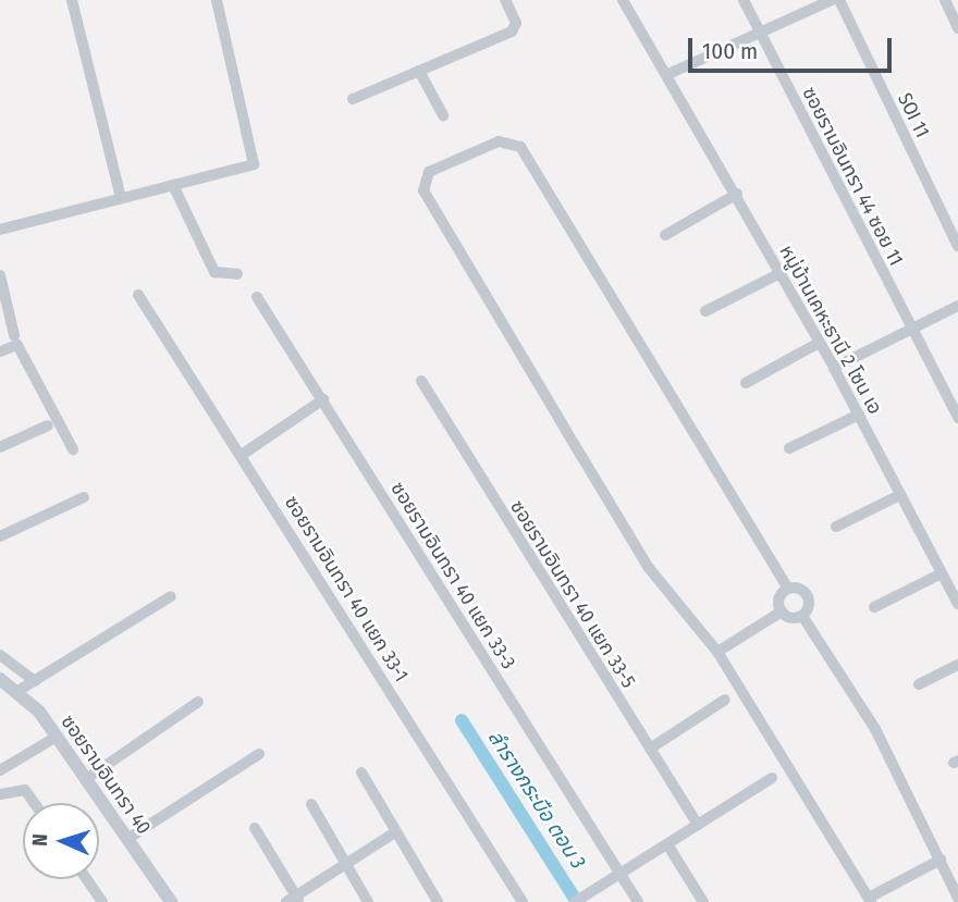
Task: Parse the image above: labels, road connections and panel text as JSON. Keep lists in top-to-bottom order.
{
  "streets": {
    "street": [
      "SOI 11",
      "ซอยรามอินทรา 44 ซอย 11",
      "หมู่บ้านเคหะธานี 2 โซน เอ",
      "ซอยรามอินทรา 40 แยก 33-3",
      "ซอยรามอินทรา 40 แยก 33-1",
      "ซอยรามอินทรา 40 แยก 33-5",
      "ซอยรามอินทรา 40"
    ]
  },
  "water": ["ลำรางกระบือ ตอน 3"],
  "scale_bar": "100 m",
  "north": "left"
}
